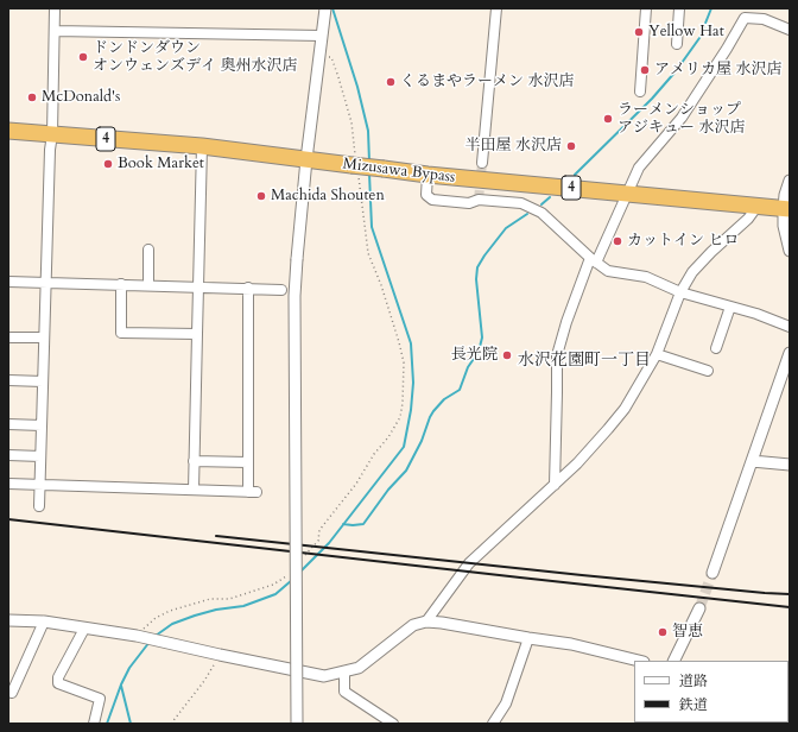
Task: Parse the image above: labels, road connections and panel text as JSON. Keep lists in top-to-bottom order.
{
  "streets": {
    "highway": ["4", "Mizusawa Bypass"]
  },
  "districts": ["水沢花園町一丁目"],
  "places": [
    "Yellow Hat",
    "ドンドンダウン オンウェンズデイ 奥州水沢店",
    "アメリカ屋 水沢店",
    "くるまやラーメン 水沢店",
    "McDonald's",
    "ラーメンショップ アジキュー 水沢店",
    "半田屋 水沢店",
    "Book Market",
    "Machida Shouten",
    "カットイン ヒロ",
    "長光院",
    "智恵"
  ],
  "legend": ["道路", "鉄道"]
}
